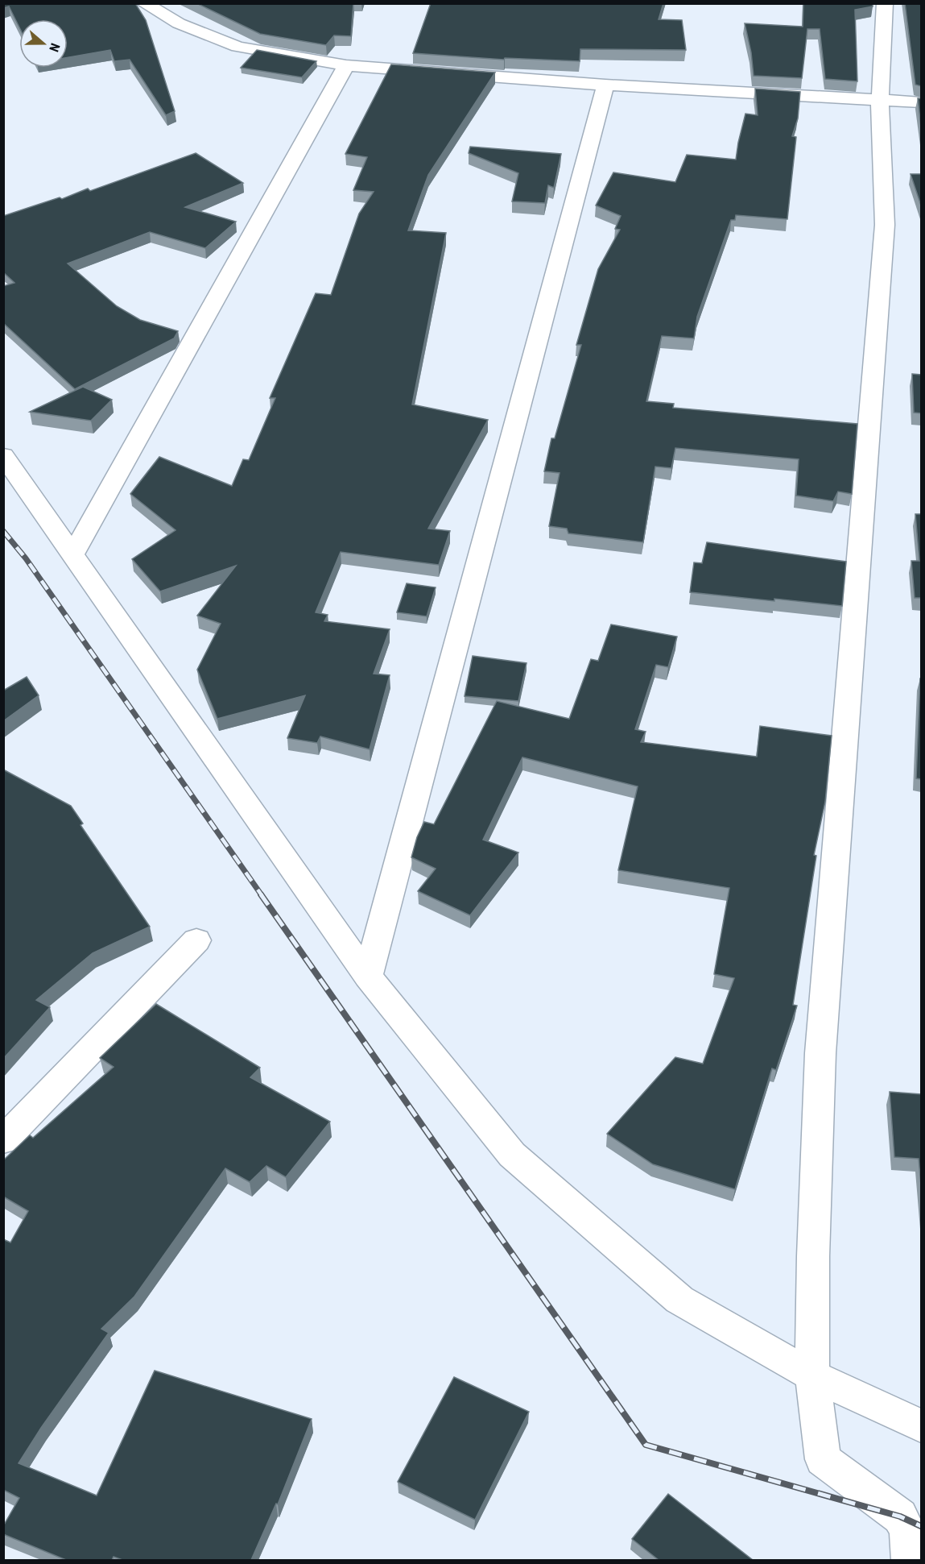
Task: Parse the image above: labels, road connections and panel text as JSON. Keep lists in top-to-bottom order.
{
  "north": "right"
}
